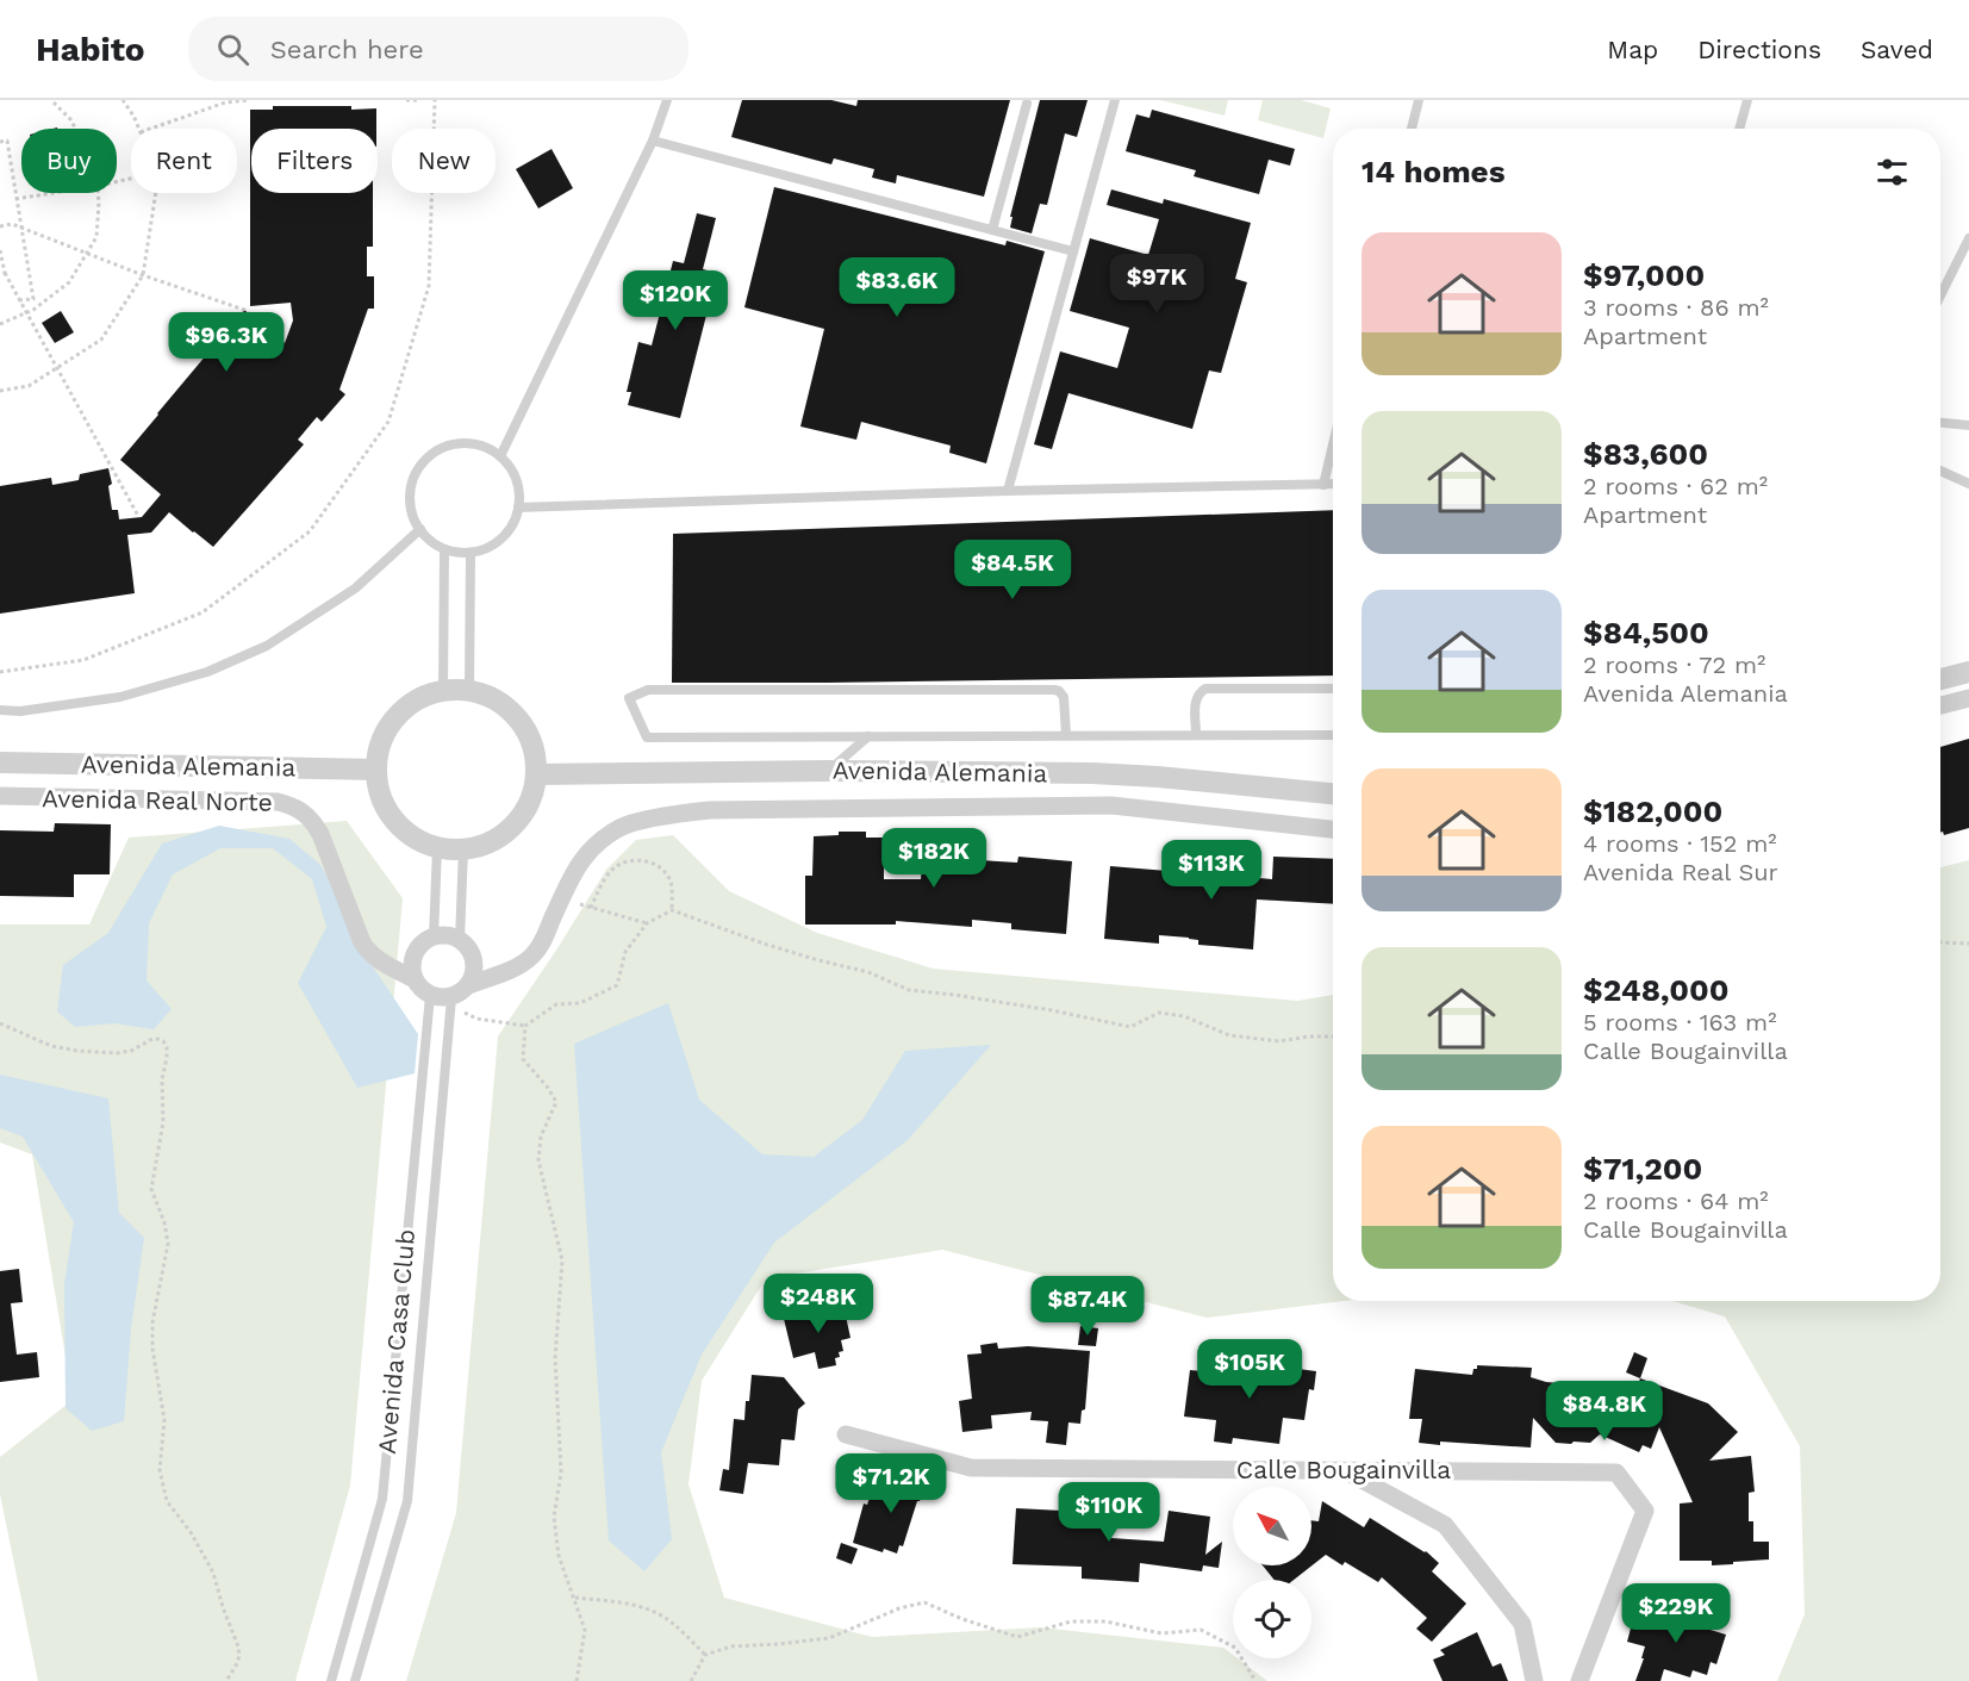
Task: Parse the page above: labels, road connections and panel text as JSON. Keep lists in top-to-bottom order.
{
  "streets": {
    "street": ["Avenida Alemania", "Avenida Real Norte", "Calle Bougainvilla"],
    "lane": ["Avenida Casa Club"]
  },
  "crossings": [
    ["Avenida Real Norte", "Avenida Casa Club"]
  ],
  "north": "top left",
  "page": {
    "header": "Habito",
    "search": "Search here",
    "nav": ["Map", "Directions", "Saved"],
    "chip": [
      "Buy",
      "Rent",
      "Filters",
      "New"
    ],
    "heading": "14 homes",
    "list": [
      {
        "name": "$97,000",
        "note": "3 rooms · 86 m² · Apartment"
      },
      {
        "name": "$83,600",
        "note": "2 rooms · 62 m² · Apartment"
      },
      {
        "name": "$84,500",
        "note": "2 rooms · 72 m² · Avenida Alemania"
      },
      {
        "name": "$182,000",
        "note": "4 rooms · 152 m² · Avenida Real Sur"
      },
      {
        "name": "$248,000",
        "note": "5 rooms · 163 m² · Calle Bougainvilla"
      },
      {
        "name": "$71,200",
        "note": "2 rooms · 64 m² · Calle Bougainvilla"
      }
    ],
    "price": [
      "$97K",
      "$83.6K",
      "$120K",
      "$96.3K",
      "$84.5K",
      "$182K",
      "$113K",
      "$248K",
      "$87.4K",
      "$105K",
      "$84.8K",
      "$71.2K",
      "$110K",
      "$229K"
    ]
  }
}
